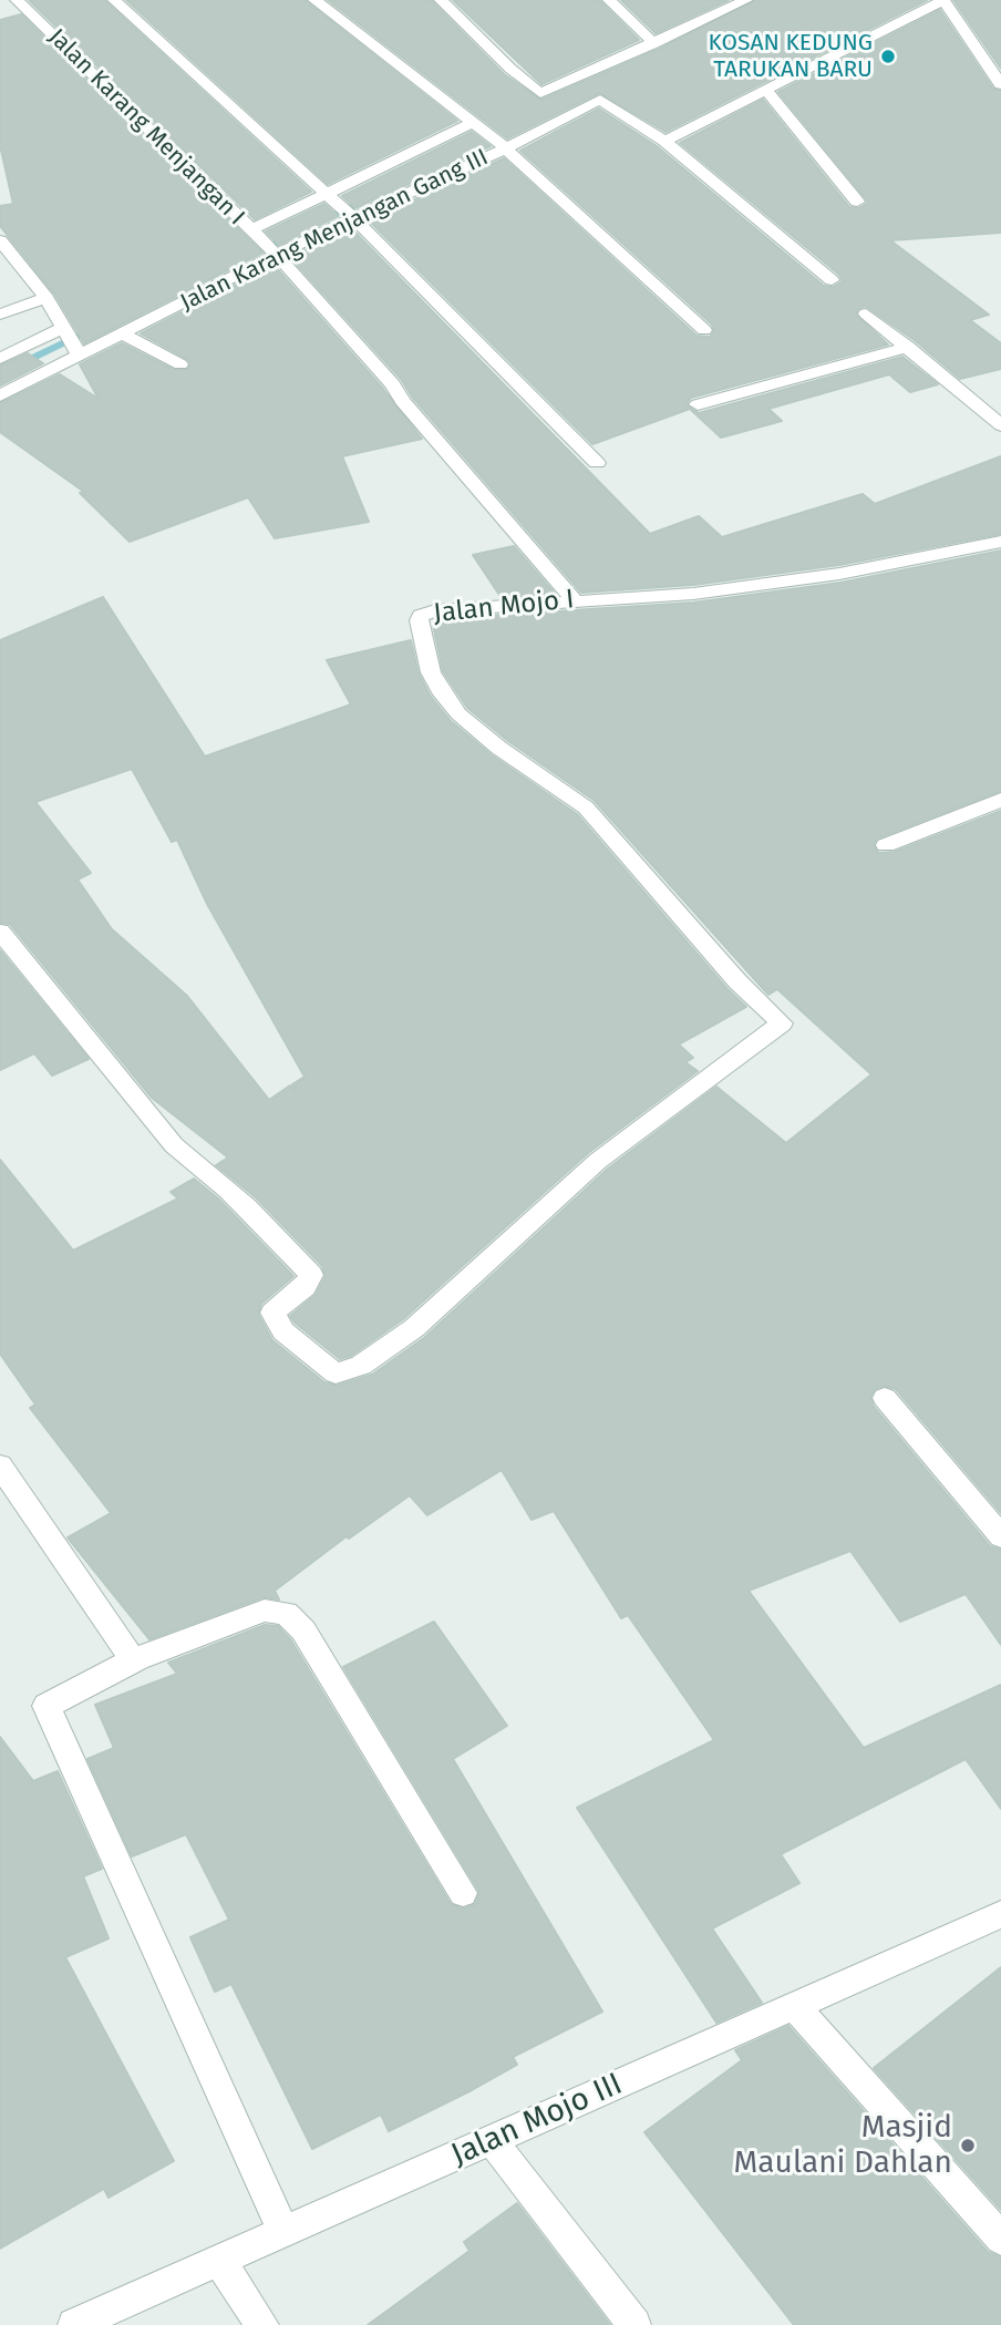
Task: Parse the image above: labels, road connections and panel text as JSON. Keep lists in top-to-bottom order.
{
  "streets": {
    "street": [
      "Jalan Karang Menjangan I",
      "Jalan Karang Menjangan Gang III",
      "Jalan Mojo I",
      "Jalan Mojo III"
    ]
  },
  "crossings": [
    ["Jalan Karang Menjangan I", "Jalan Karang Menjangan Gang III"],
    ["Jalan Karang Menjangan I", "Jalan Mojo I"]
  ],
  "places": ["KOSAN KEDUNG TARUKAN BARU", "Masjid Maulani Dahlan"]
}
